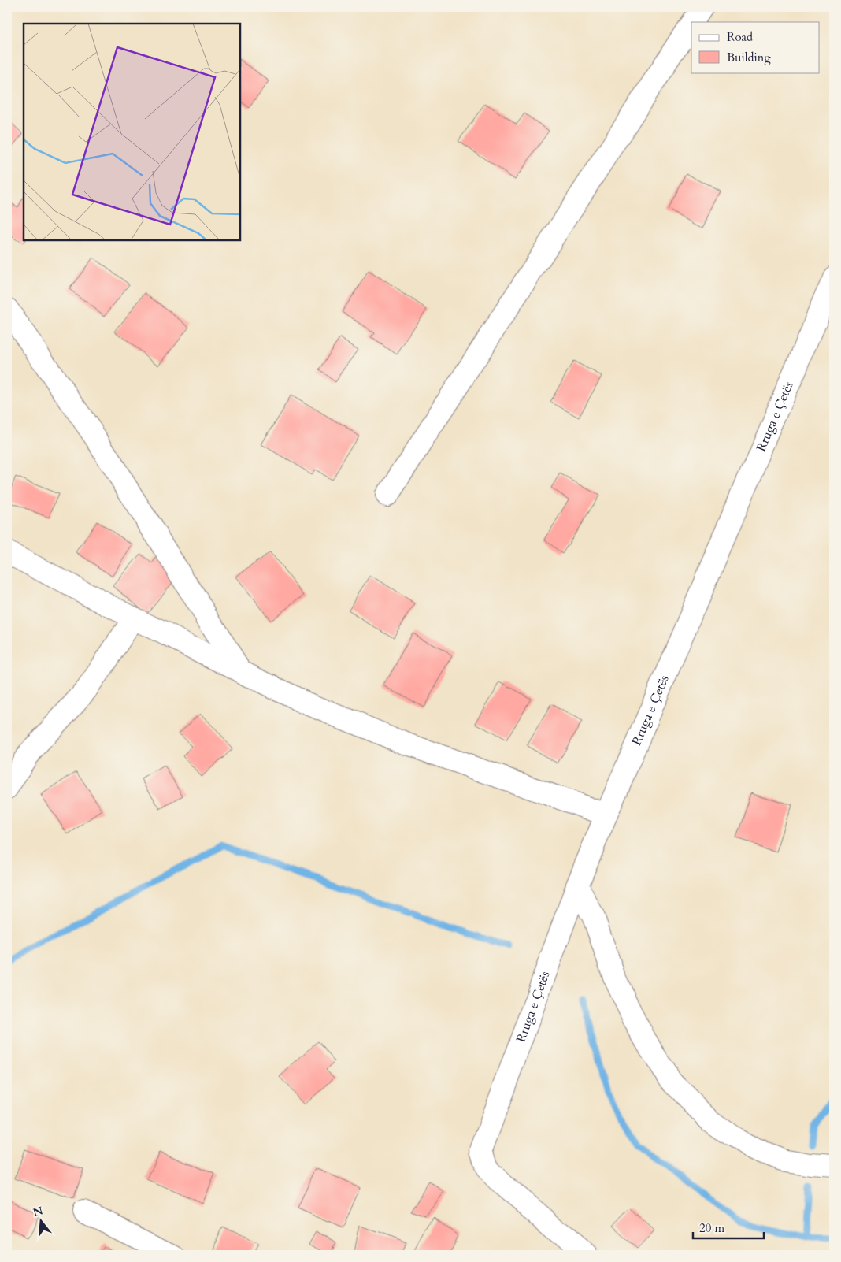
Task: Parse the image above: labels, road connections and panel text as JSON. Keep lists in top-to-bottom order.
{
  "streets": {
    "street": ["Rruga e Çetës"]
  },
  "legend": ["Road", "Building"],
  "scale_bar": "20 m",
  "north": "top"
}
